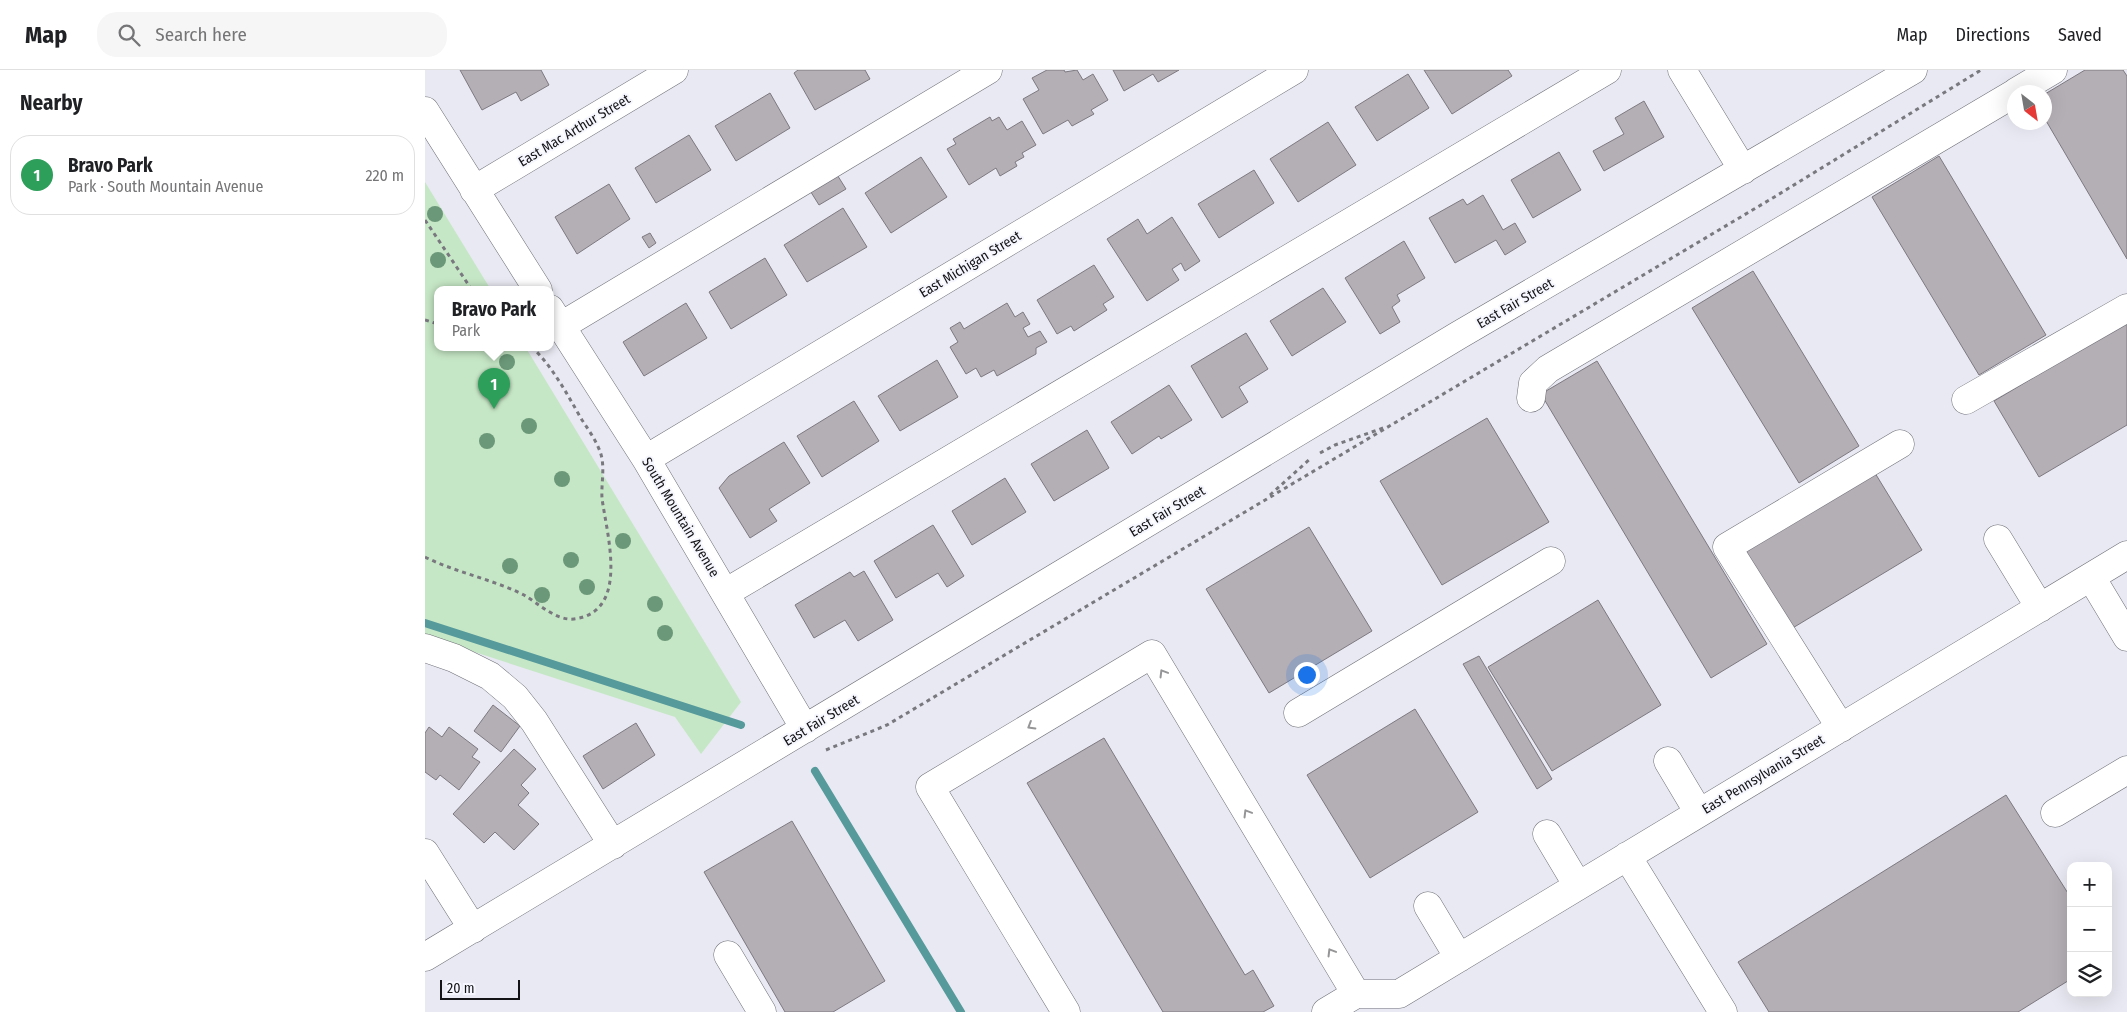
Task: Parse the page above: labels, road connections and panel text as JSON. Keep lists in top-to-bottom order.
{
  "streets": {
    "street": [
      "East Mac Arthur Street",
      "East Michigan Street",
      "East Fair Street",
      "South Mountain Avenue",
      "East Pennsylvania Street"
    ]
  },
  "crossings": [
    ["East Michigan Street", "South Mountain Avenue"],
    ["East Fair Street", "South Mountain Avenue"]
  ],
  "scale_bar": "20 m",
  "north": "bottom right",
  "page": {
    "header": "Map",
    "search": "Search here",
    "nav": ["Map", "Directions", "Saved"],
    "heading": "Nearby",
    "list": [
      {
        "mark": "1",
        "name": "Bravo Park",
        "note": "Park · South Mountain Avenue",
        "value": "220 m"
      }
    ],
    "popup": ["Bravo Park", "Park"],
    "pins": "1",
    "map_buttons": ["+", "−"],
    "scale": "20 m"
  }
}
